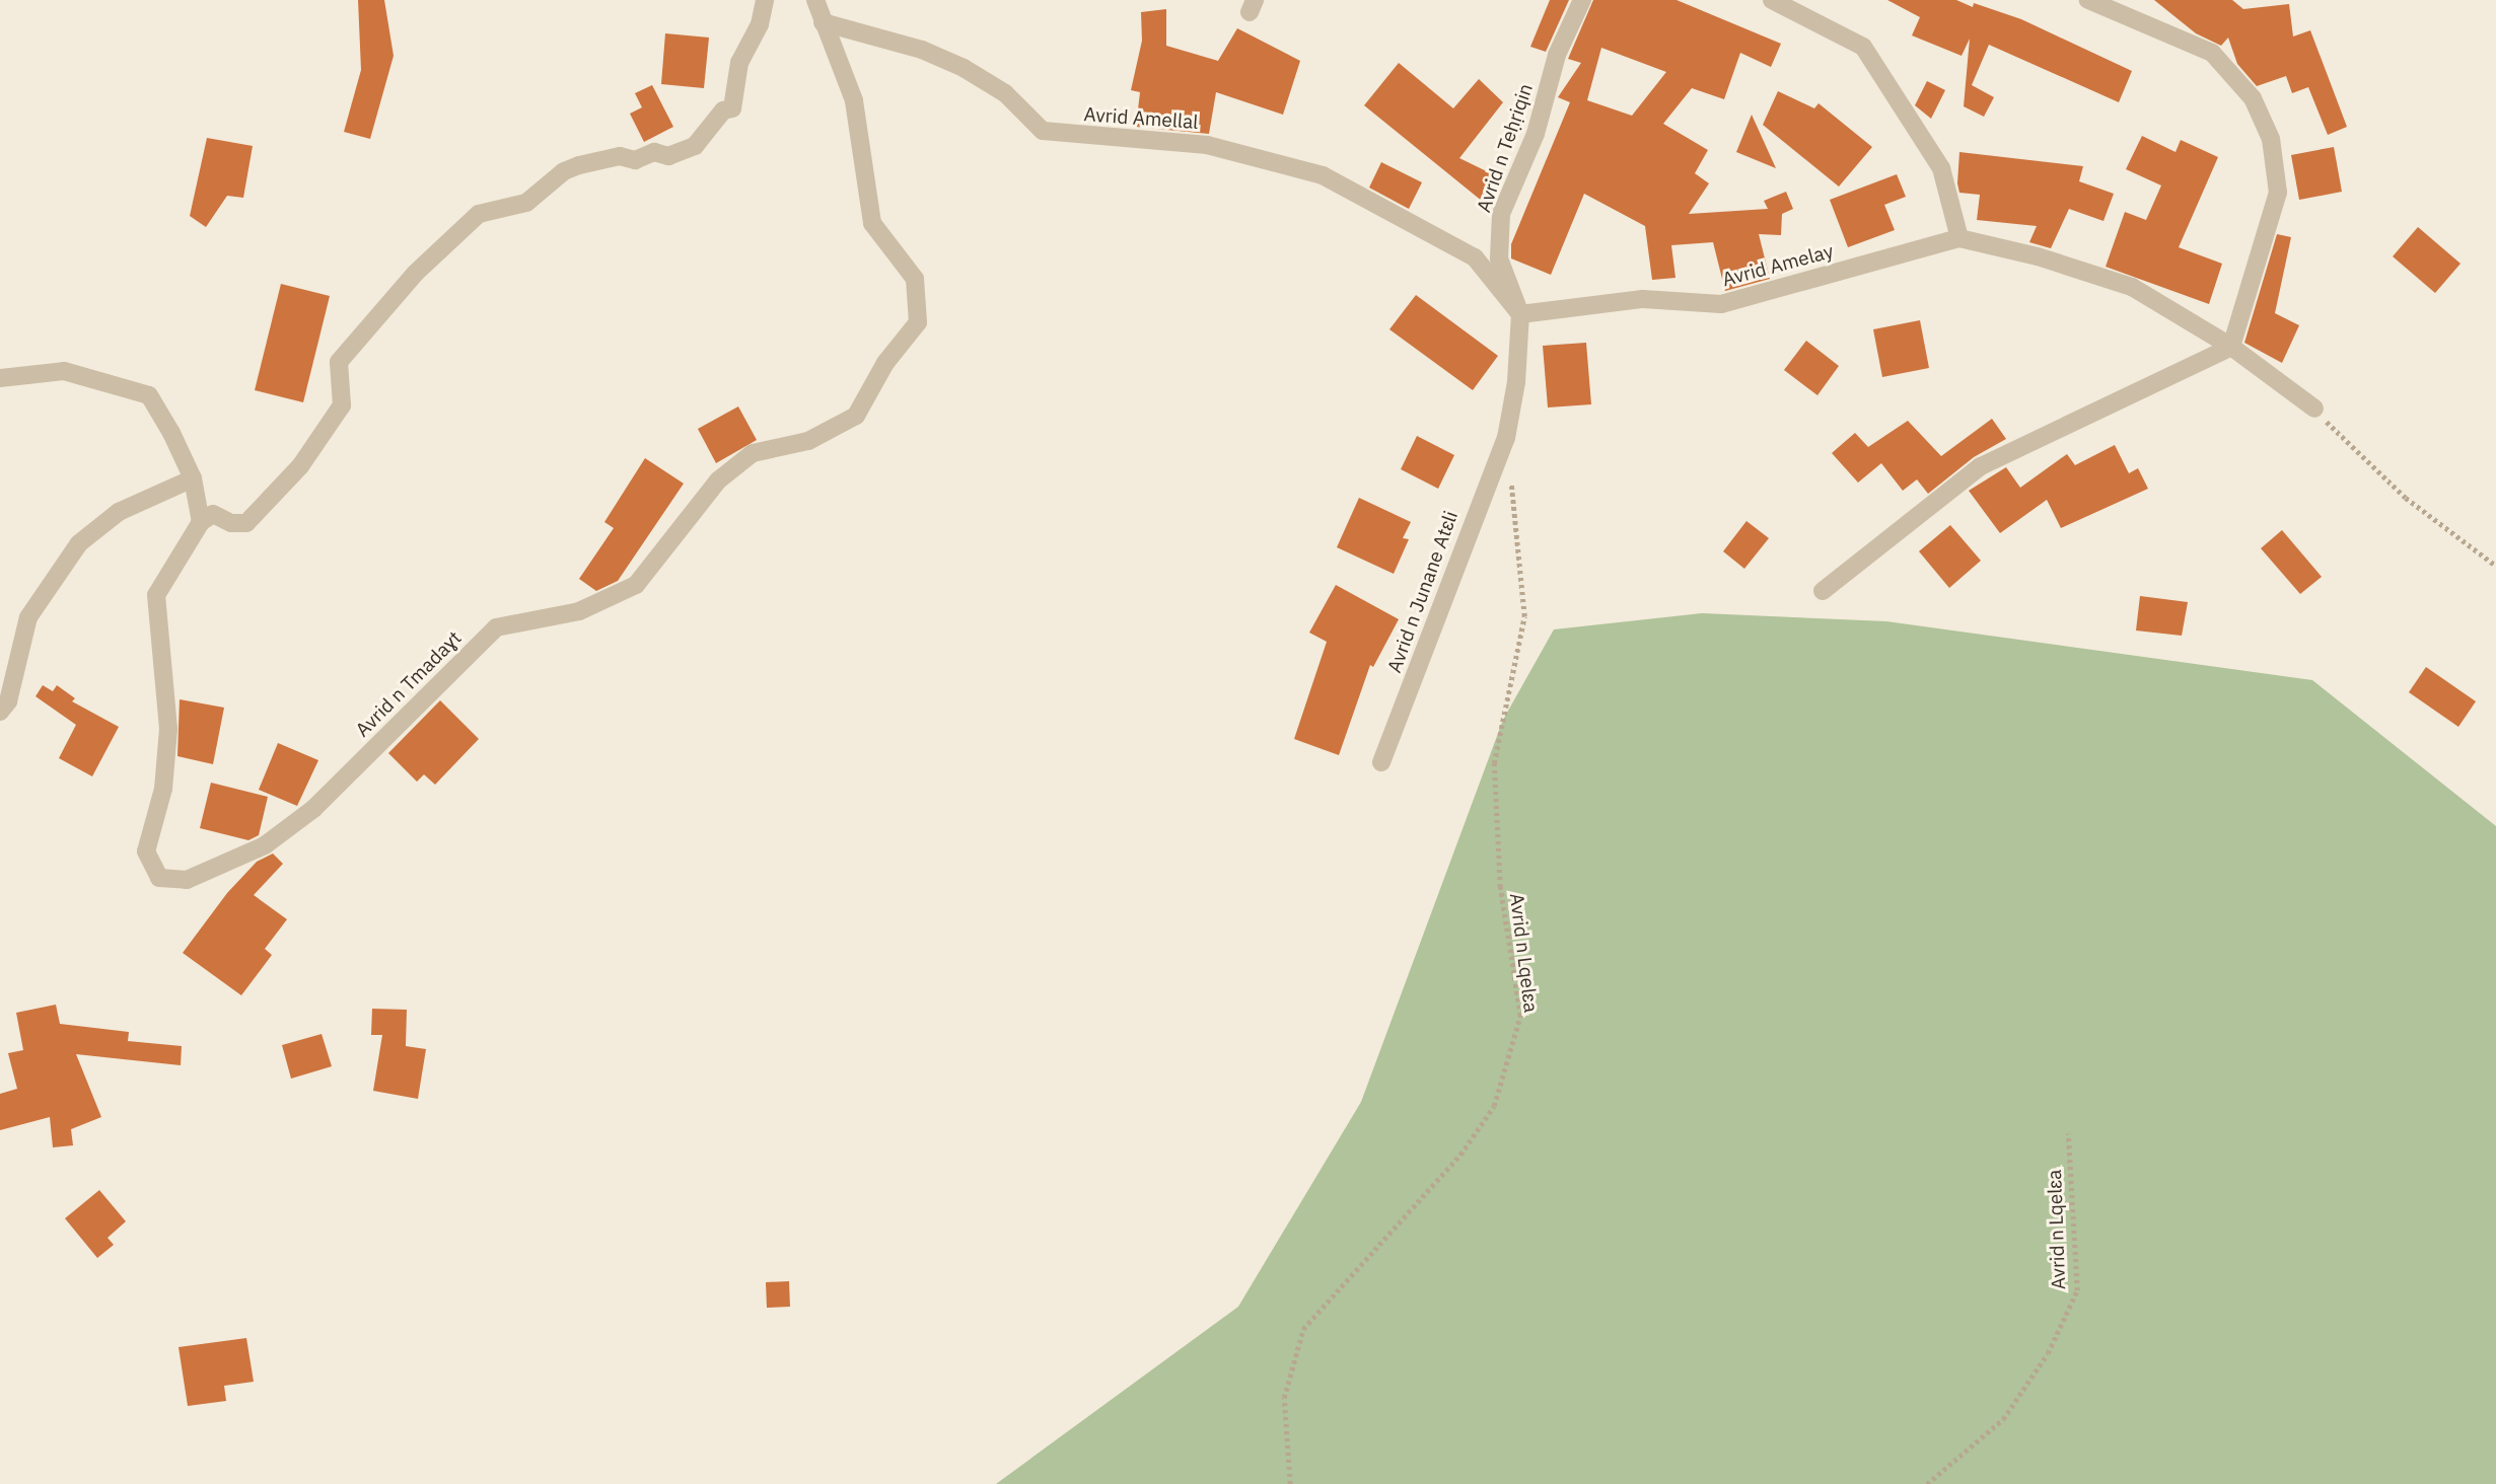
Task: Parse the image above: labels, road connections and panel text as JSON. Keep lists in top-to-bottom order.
{
  "streets": {
    "street": [
      "Avrid Amellal",
      "Avrid n Teḥṛiqin",
      "Avrid Amelay",
      "Avrid n Junane Atɛli",
      "Avrid n Tmadaɣt"
    ],
    "path": ["Avrid n Lqelɛa"]
  },
  "crossings": [
    ["Avrid Amellal", "Avrid n Teḥṛiqin"],
    ["Avrid Amellal", "Avrid Amelay"],
    ["Avrid Amellal", "Avrid n Tmadaɣt"],
    ["Avrid n Teḥṛiqin", "Avrid Amelay"],
    ["Avrid n Teḥṛiqin", "Avrid n Junane Atɛli"]
  ]
}
